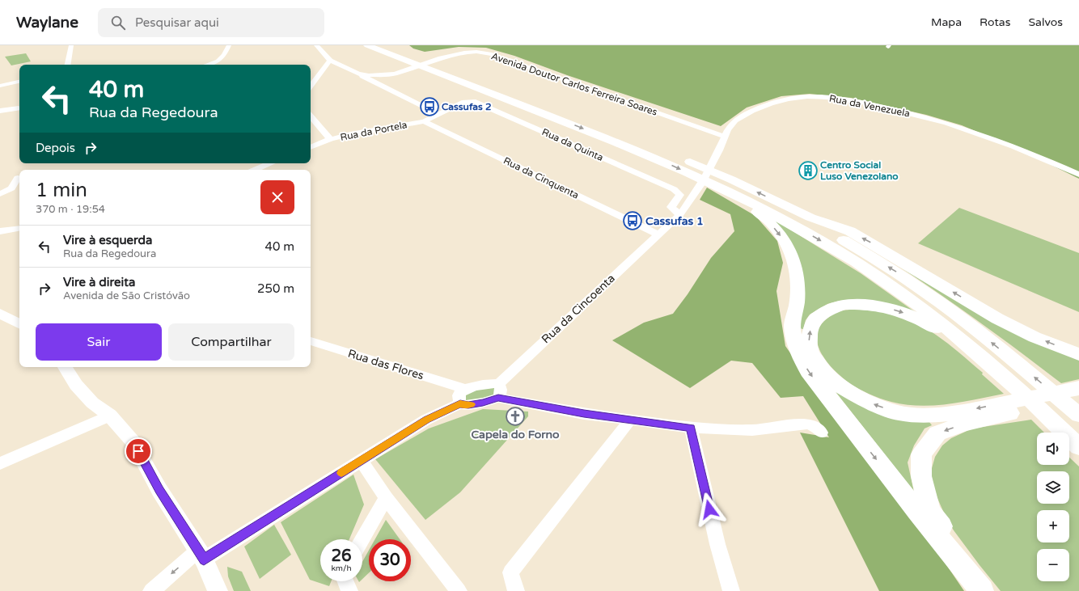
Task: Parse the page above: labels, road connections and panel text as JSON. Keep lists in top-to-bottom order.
{
  "streets": {
    "street": [
      "Avenida Doutor Carlos Ferreira Soares",
      "Rua da Venezuela",
      "Rua da Portela",
      "Rua da Quinta",
      "Rua da Cinquenta",
      "Rua da Cincoenta",
      "Rua das Flores"
    ]
  },
  "crossings": [
    ["Avenida Doutor Carlos Ferreira Soares", "Rua da Venezuela"],
    ["Rua da Venezuela", "Rua da Quinta"],
    ["Rua da Venezuela", "Rua da Cinquenta"],
    ["Rua da Venezuela", "Rua da Cincoenta"],
    ["Rua da Portela", "Rua da Quinta"],
    ["Rua da Portela", "Rua da Cinquenta"],
    ["Rua da Cinquenta", "Rua da Cincoenta"]
  ],
  "places": {
    "bus stop": ["Cassufas 2", "Cassufas 1"],
    "building": ["Centro Social Luso Venezolano"],
    "church": ["Capela do Forno"]
  },
  "page": {
    "header": "Waylane",
    "search": "Pesquisar aqui",
    "nav": ["Mapa", "Rotas", "Salvos"],
    "turn": ["40 m", "Rua da Regedoura"],
    "then": "Depois",
    "heading": ["1 min", "370 m · 19:54"],
    "list": [
      {
        "name": "Vire à esquerda",
        "note": "Rua da Regedoura",
        "value": "40 m"
      },
      {
        "name": "Vire à direita",
        "note": "Avenida de São Cristóvão",
        "value": "250 m"
      }
    ],
    "buttons": ["Sair", "Compartilhar"],
    "map_buttons": ["+", "−"],
    "speed": "26 km/h",
    "limit": "30"
  }
}
